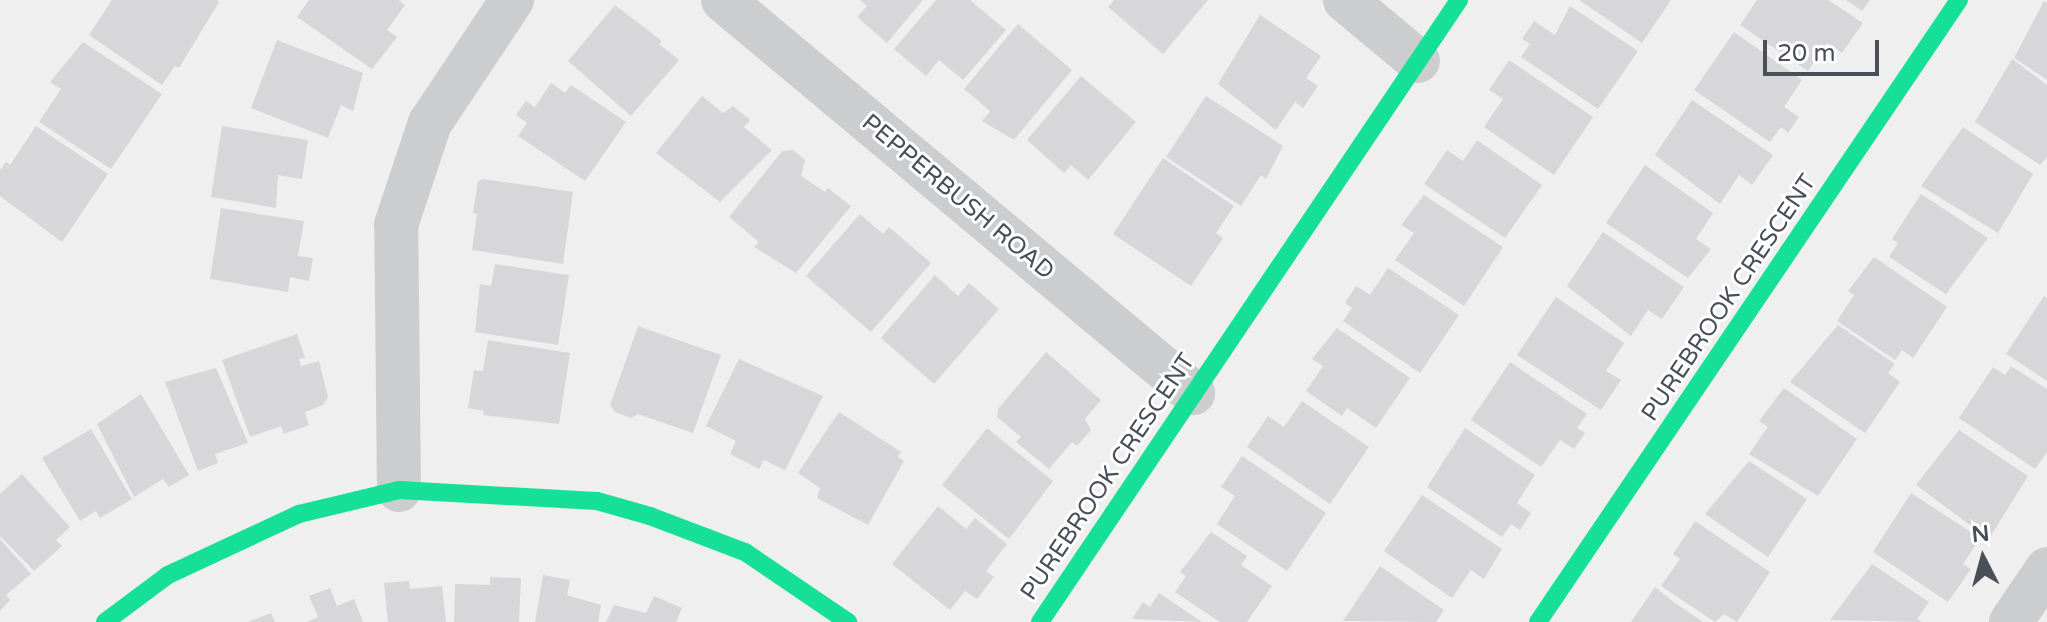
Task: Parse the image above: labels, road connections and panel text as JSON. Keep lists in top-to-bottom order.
{
  "streets": {
    "street": ["PEPPERBUSH ROAD", "PUREBROOK CRESCENT"]
  },
  "crossings": [
    ["PEPPERBUSH ROAD", "PUREBROOK CRESCENT"]
  ],
  "scale_bar": "20 m",
  "north": "top"
}
